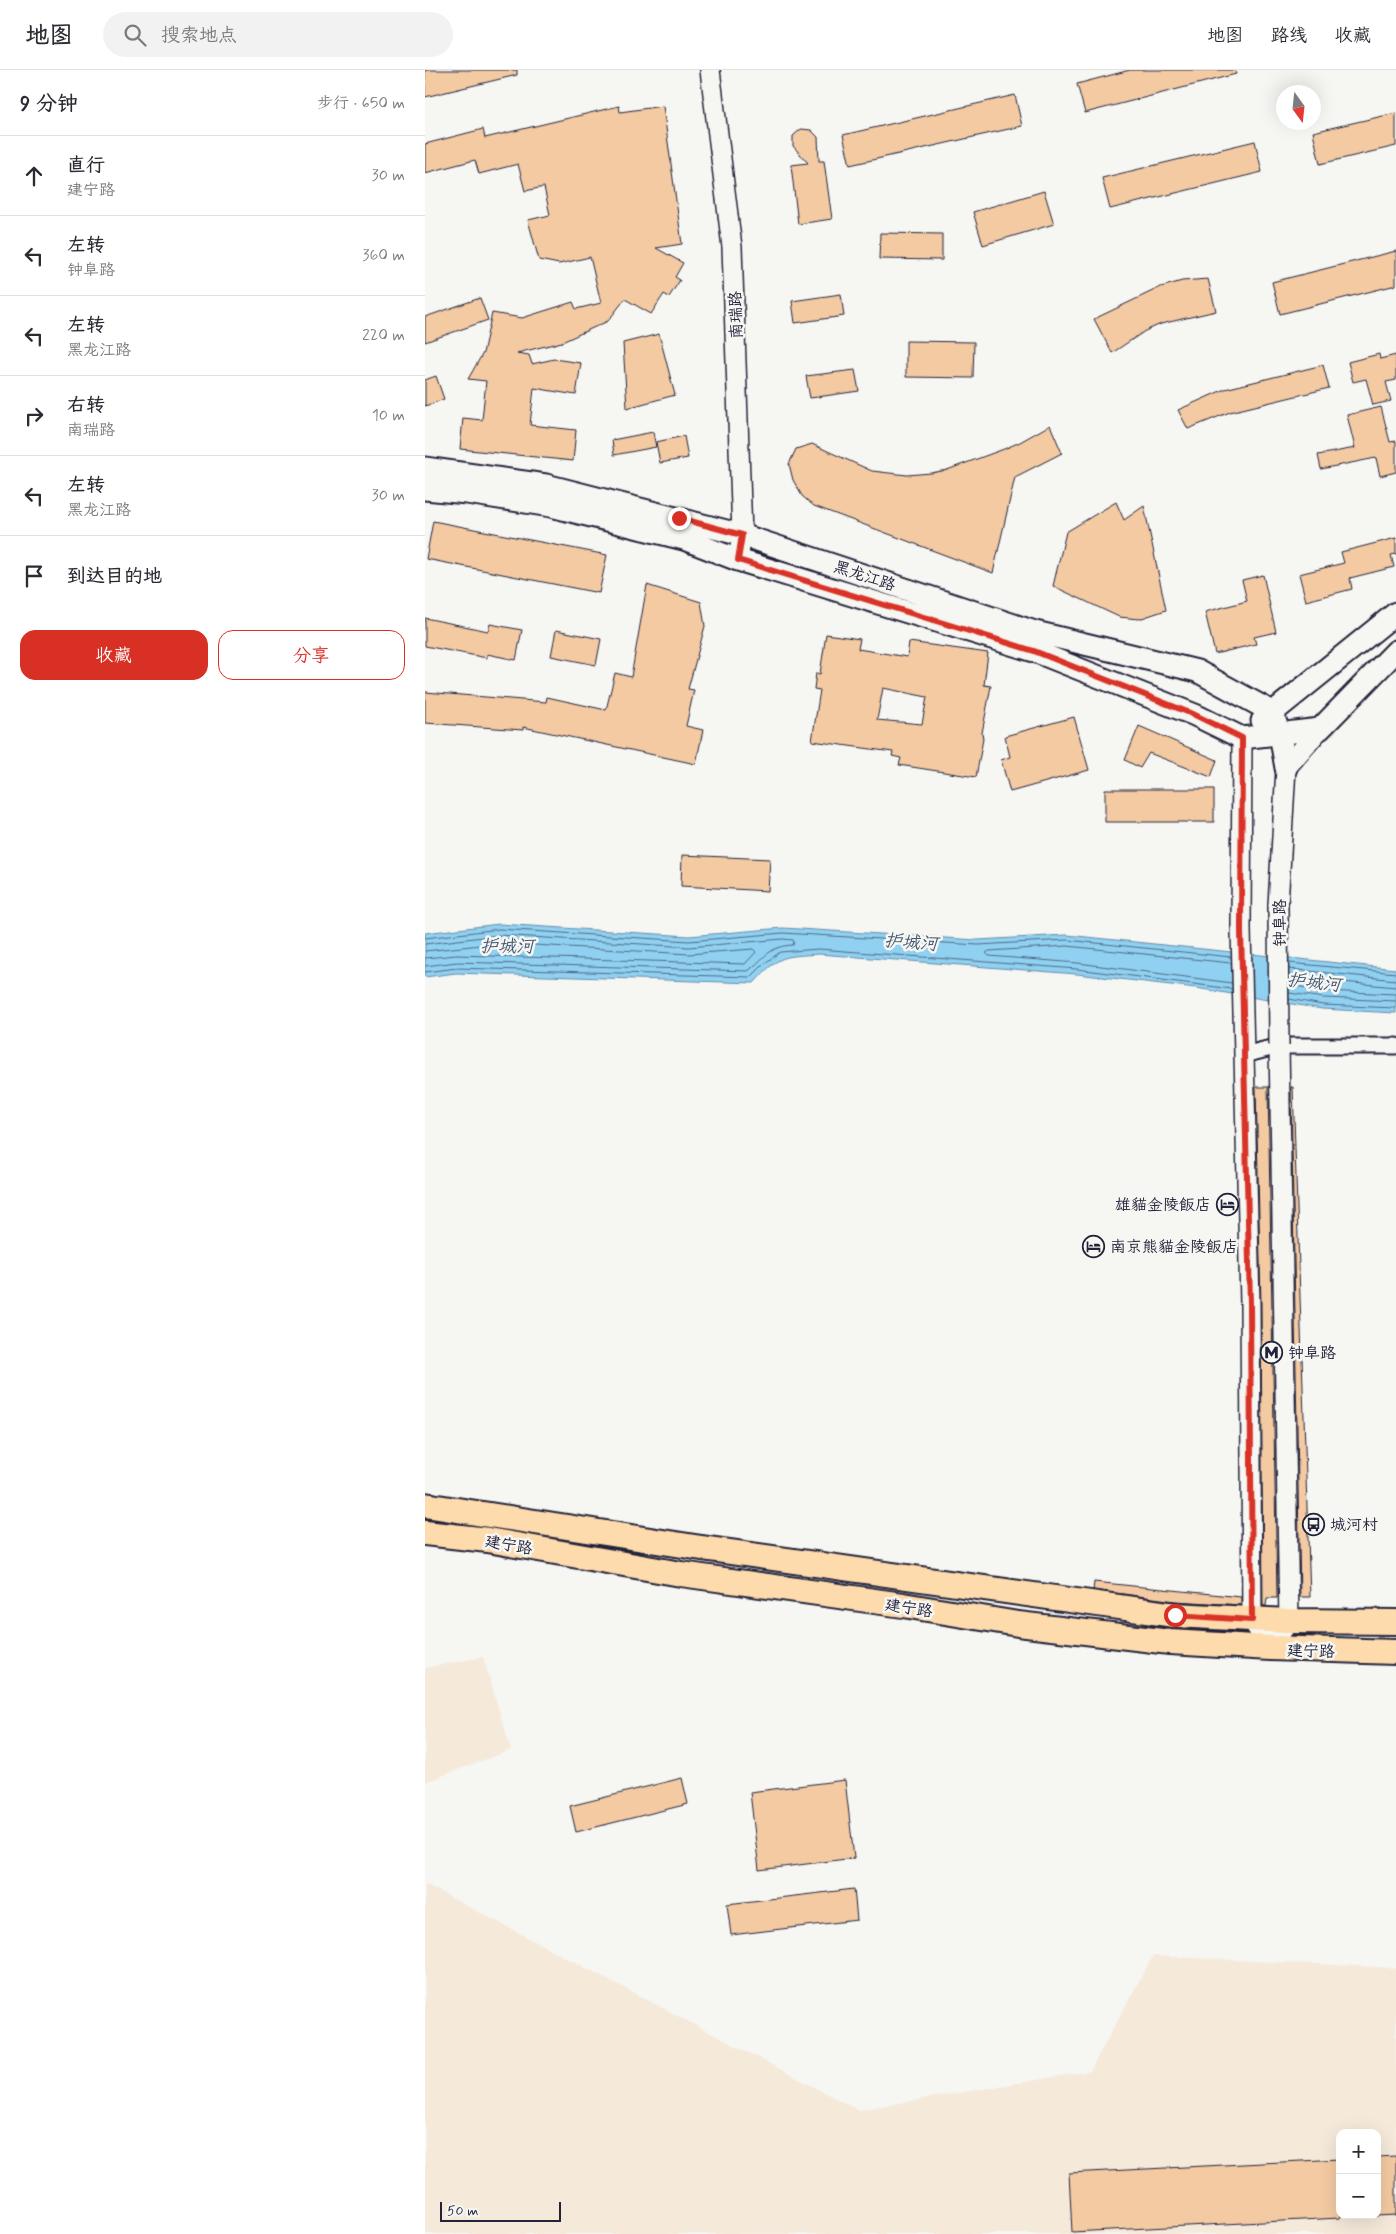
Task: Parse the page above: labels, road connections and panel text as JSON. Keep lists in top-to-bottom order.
{
  "streets": {
    "main road": ["黑龙江路", "建宁路"],
    "street": ["南瑞路", "钟阜路"]
  },
  "crossings": [
    ["南瑞路", "黑龙江路"],
    ["钟阜路", "建宁路"]
  ],
  "water": ["护城河"],
  "places": {
    "hotel": ["雄貓金陵飯店", "南京熊貓金陵飯店"],
    "metro station": ["钟阜路"],
    "bus stop": ["城河村"]
  },
  "scale_bar": "50 m",
  "north": "bottom",
  "page": {
    "header": "地图",
    "search": "搜索地点",
    "nav": ["地图", "路线", "收藏"],
    "heading": ["9 分钟", "步行 · 650 m"],
    "list": [
      ["直行", "建宁路", "30 m"],
      ["左转", "钟阜路", "360 m"],
      ["左转", "黑龙江路", "220 m"],
      ["右转", "南瑞路", "10 m"],
      ["左转", "黑龙江路", "30 m"],
      "到达目的地"
    ],
    "buttons": ["收藏", "分享"],
    "map_buttons": ["+", "−"],
    "scale": "50 m"
  }
}
